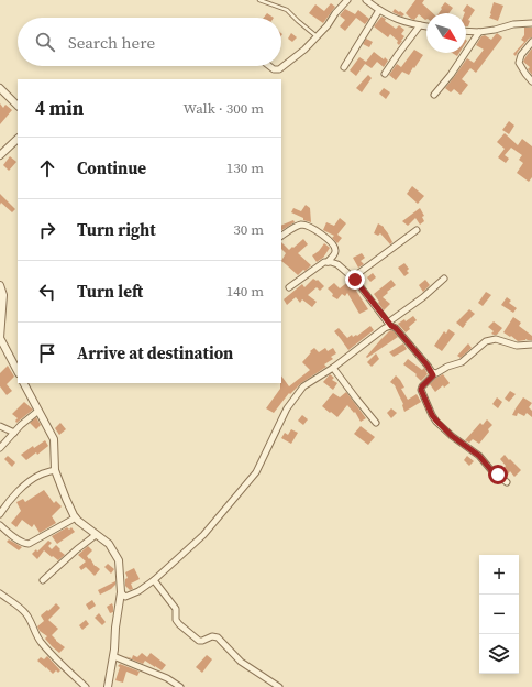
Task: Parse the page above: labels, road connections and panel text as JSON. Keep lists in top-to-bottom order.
{
  "north": "bottom right",
  "page": {
    "search": "Search here",
    "heading": ["4 min", "Walk · 300 m"],
    "list": [
      ["Continue", "130 m"],
      ["Turn right", "30 m"],
      ["Turn left", "140 m"],
      "Arrive at destination"
    ],
    "map_buttons": ["+", "−"]
  }
}
